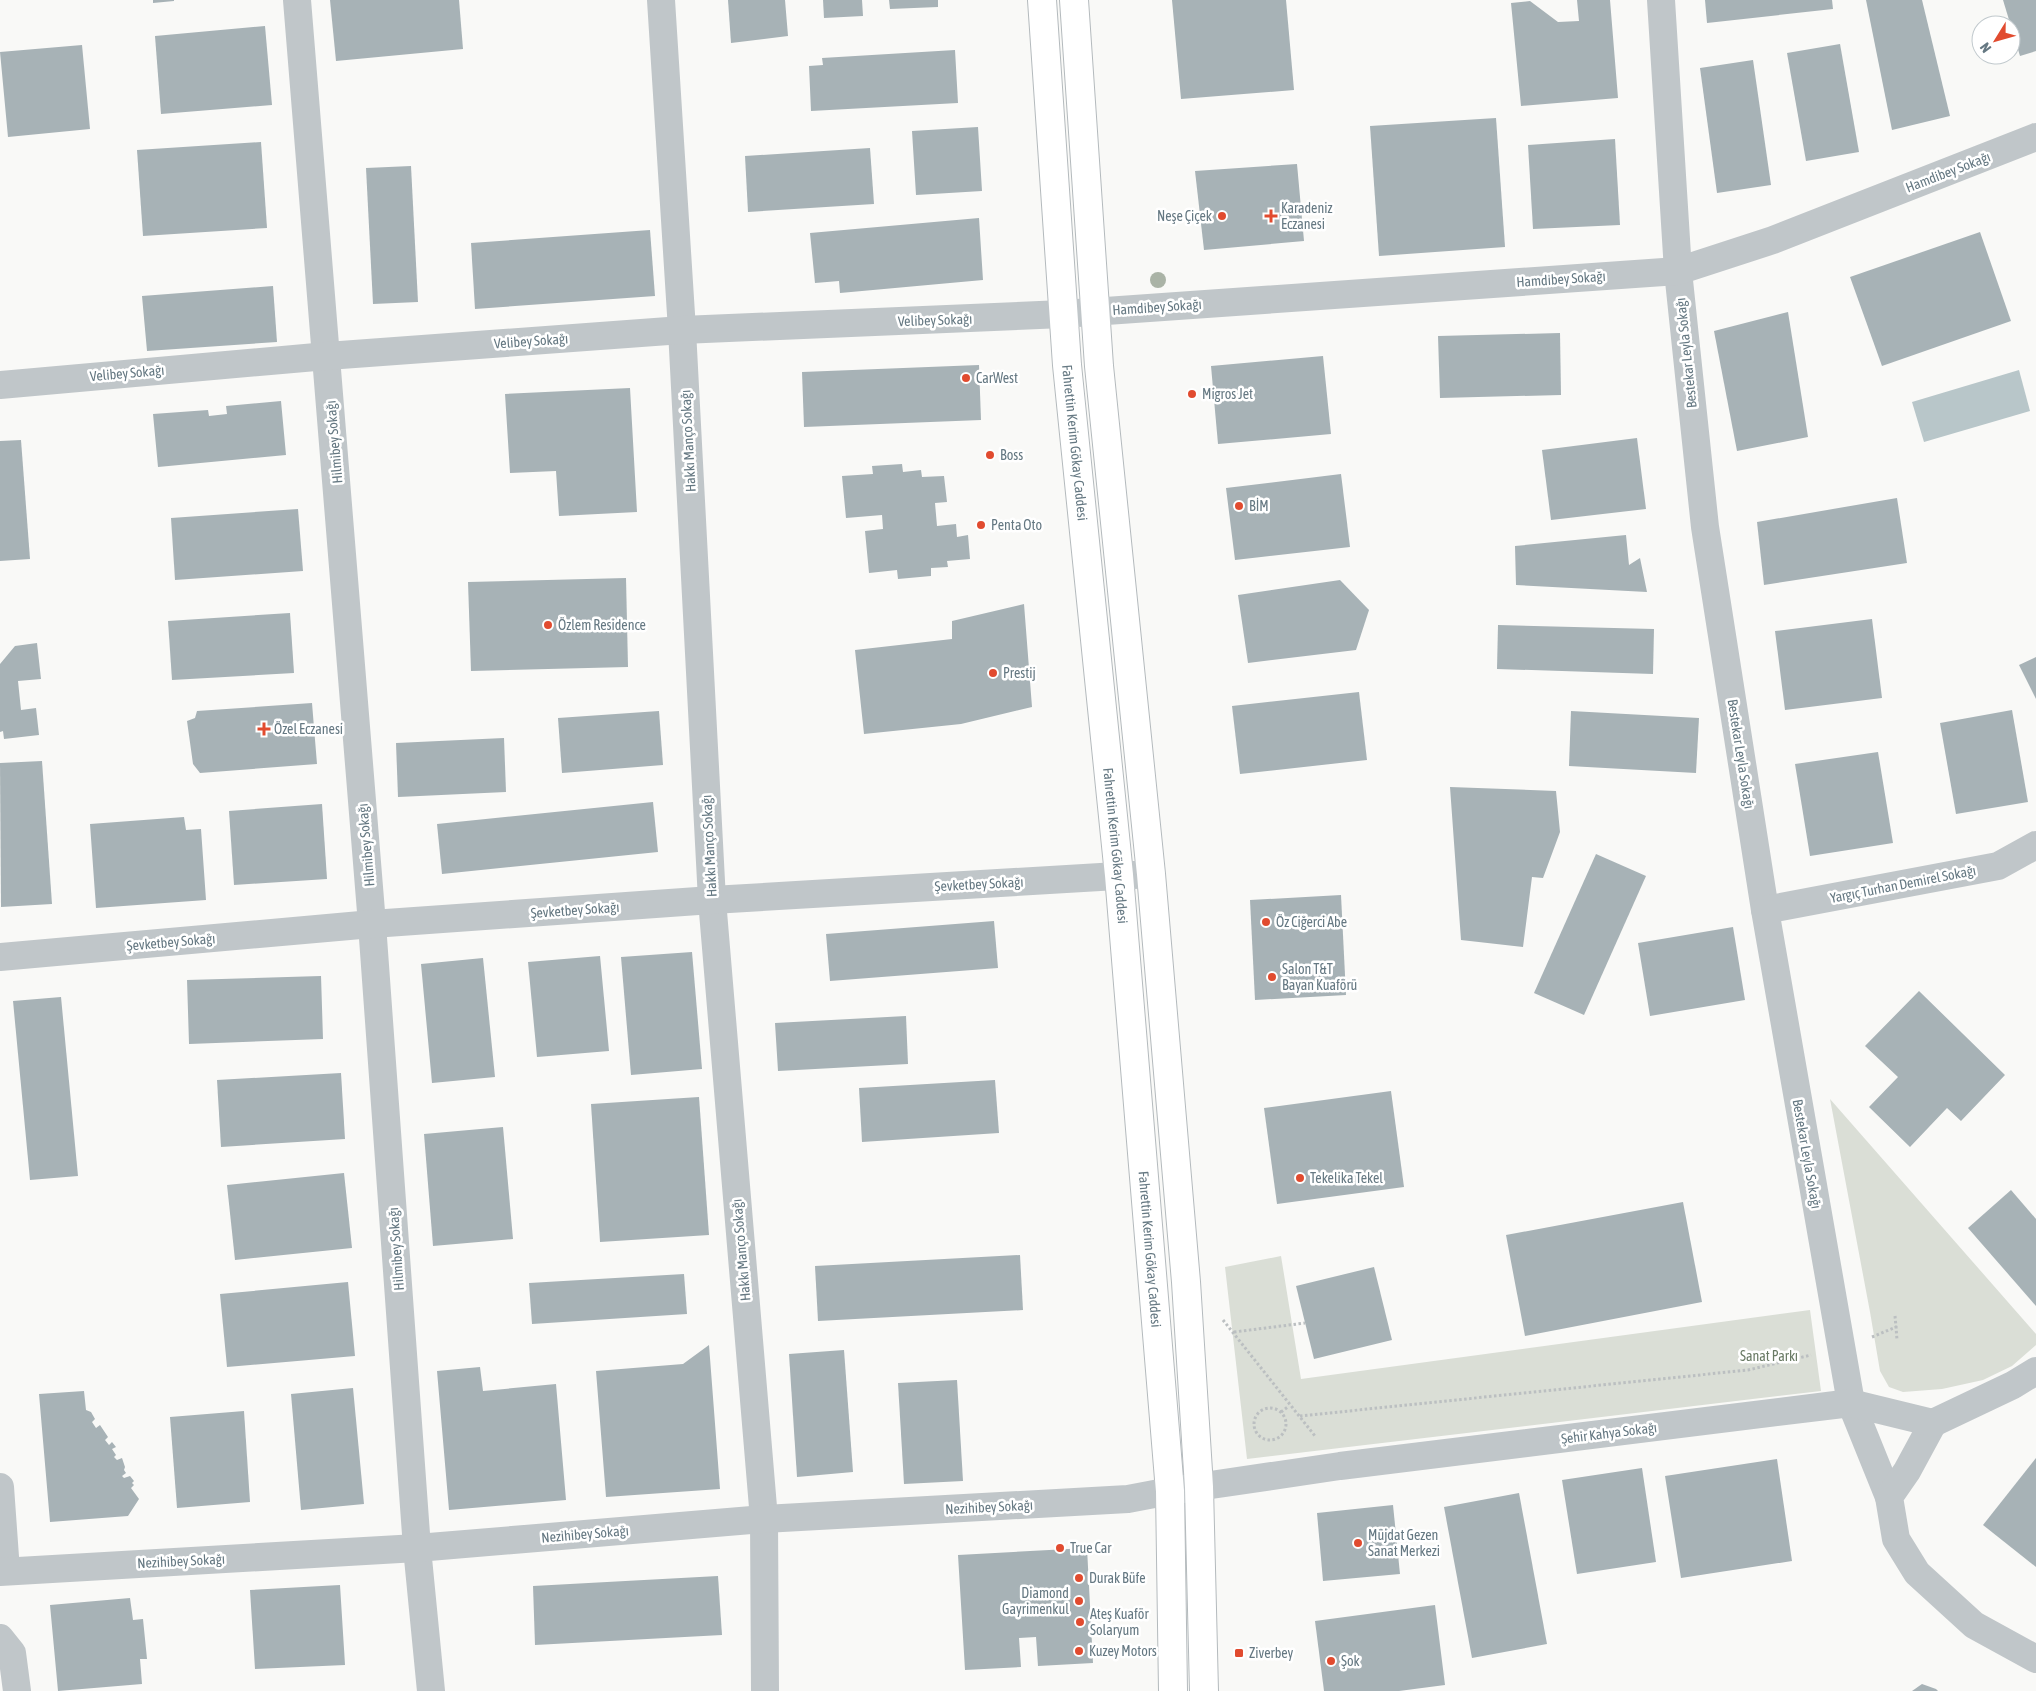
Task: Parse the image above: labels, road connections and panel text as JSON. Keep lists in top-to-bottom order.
{
  "streets": {
    "main road": ["Fahrettin Kerim Gökay Caddesi"],
    "street": [
      "Hamdibey Sokağı",
      "Velibey Sokağı",
      "Bestekar Leyla Sokağı",
      "Hakkı Manço Sokağı",
      "Hilmibey Sokağı",
      "Şevketbey Sokağı",
      "Yargıç Turhan Demirel Sokağı",
      "Şehir Kahya Sokağı",
      "Nezihibey Sokağı"
    ]
  },
  "crossings": [
    ["Hamdibey Sokağı", "Velibey Sokağı"],
    ["Hamdibey Sokağı", "Bestekar Leyla Sokağı"],
    ["Hamdibey Sokağı", "Fahrettin Kerim Gökay Caddesi"],
    ["Velibey Sokağı", "Hakkı Manço Sokağı"],
    ["Velibey Sokağı", "Hilmibey Sokağı"],
    ["Velibey Sokağı", "Fahrettin Kerim Gökay Caddesi"],
    ["Bestekar Leyla Sokağı", "Yargıç Turhan Demirel Sokağı"],
    ["Bestekar Leyla Sokağı", "Şehir Kahya Sokağı"],
    ["Hakkı Manço Sokağı", "Şevketbey Sokağı"],
    ["Hakkı Manço Sokağı", "Nezihibey Sokağı"],
    ["Hilmibey Sokağı", "Şevketbey Sokağı"],
    ["Hilmibey Sokağı", "Nezihibey Sokağı"],
    ["Fahrettin Kerim Gökay Caddesi", "Şevketbey Sokağı"],
    ["Fahrettin Kerim Gökay Caddesi", "Şehir Kahya Sokağı"],
    ["Fahrettin Kerim Gökay Caddesi", "Nezihibey Sokağı"],
    ["Şehir Kahya Sokağı", "Nezihibey Sokağı"]
  ],
  "parks": ["Sanat Parkı"],
  "places": {
    "other": [
      "Neşe Çiçek",
      "CarWest",
      "Migros Jet",
      "Boss",
      "BİM",
      "Penta Oto",
      "Özlem Residence",
      "Prestij",
      "Öz Ciğerci Abe",
      "Salon T&T Bayan Kuaförü",
      "Tekelika Tekel",
      "Müjdat Gezen Sanat Merkezi",
      "True Car",
      "Durak Büfe",
      "Diamond Gayrimenkul",
      "Ateş Kuaför Solaryum",
      "Kuzey Motors",
      "Şok"
    ],
    "health": ["Karadeniz Eczanesi", "Özel Eczanesi"],
    "transit": ["Ziverbey"]
  },
  "north": "bottom left"
}
